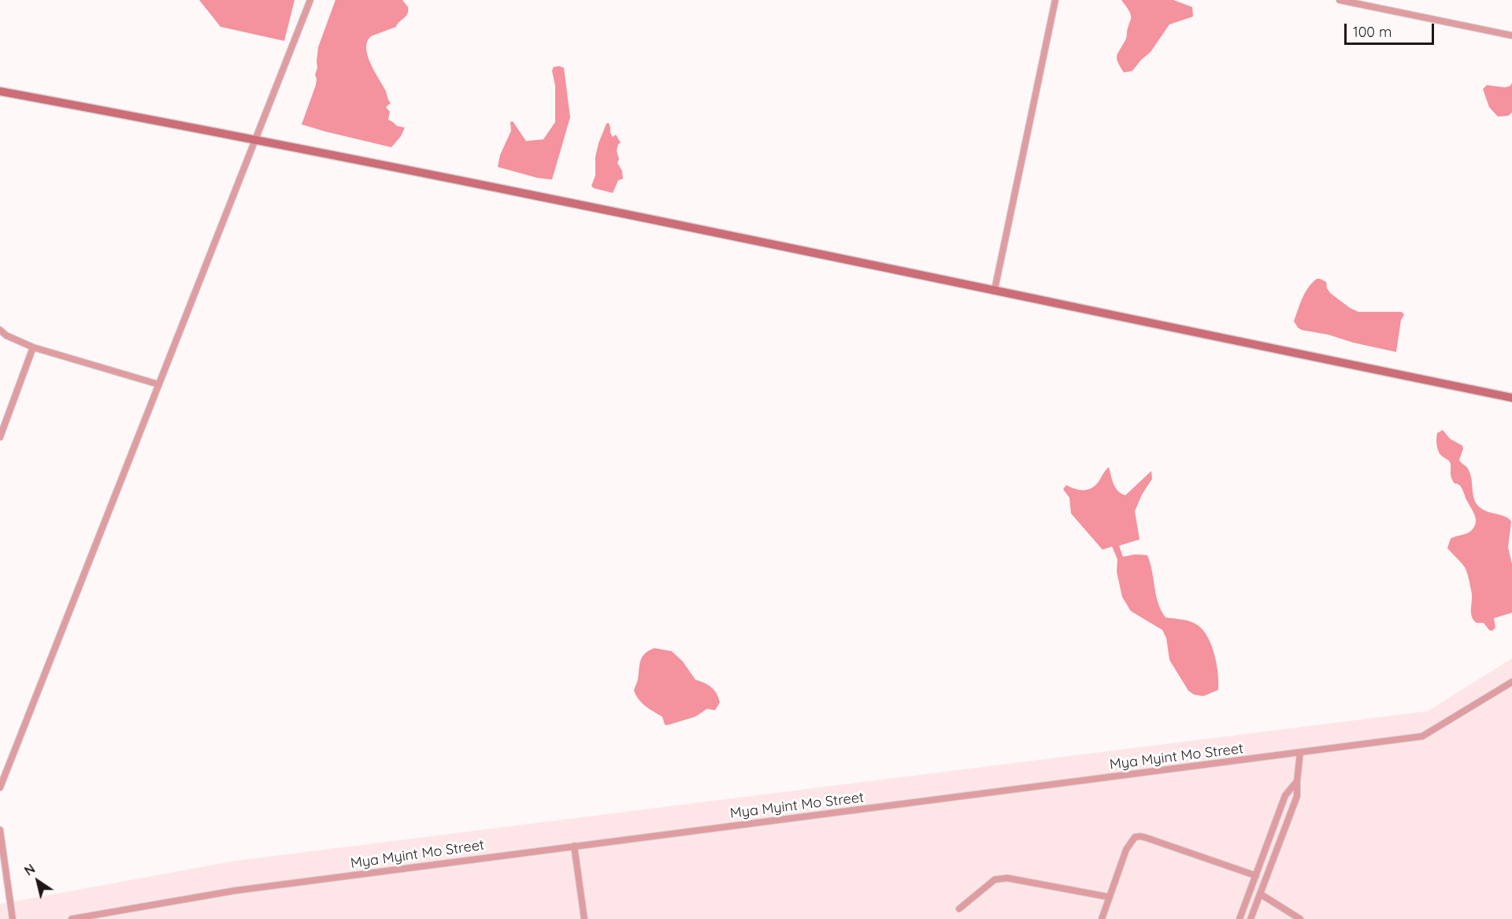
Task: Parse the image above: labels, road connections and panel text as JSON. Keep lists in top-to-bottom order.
{
  "streets": {
    "street": ["Mya Myint Mo Street"]
  },
  "scale_bar": "100 m",
  "north": "top left"
}
